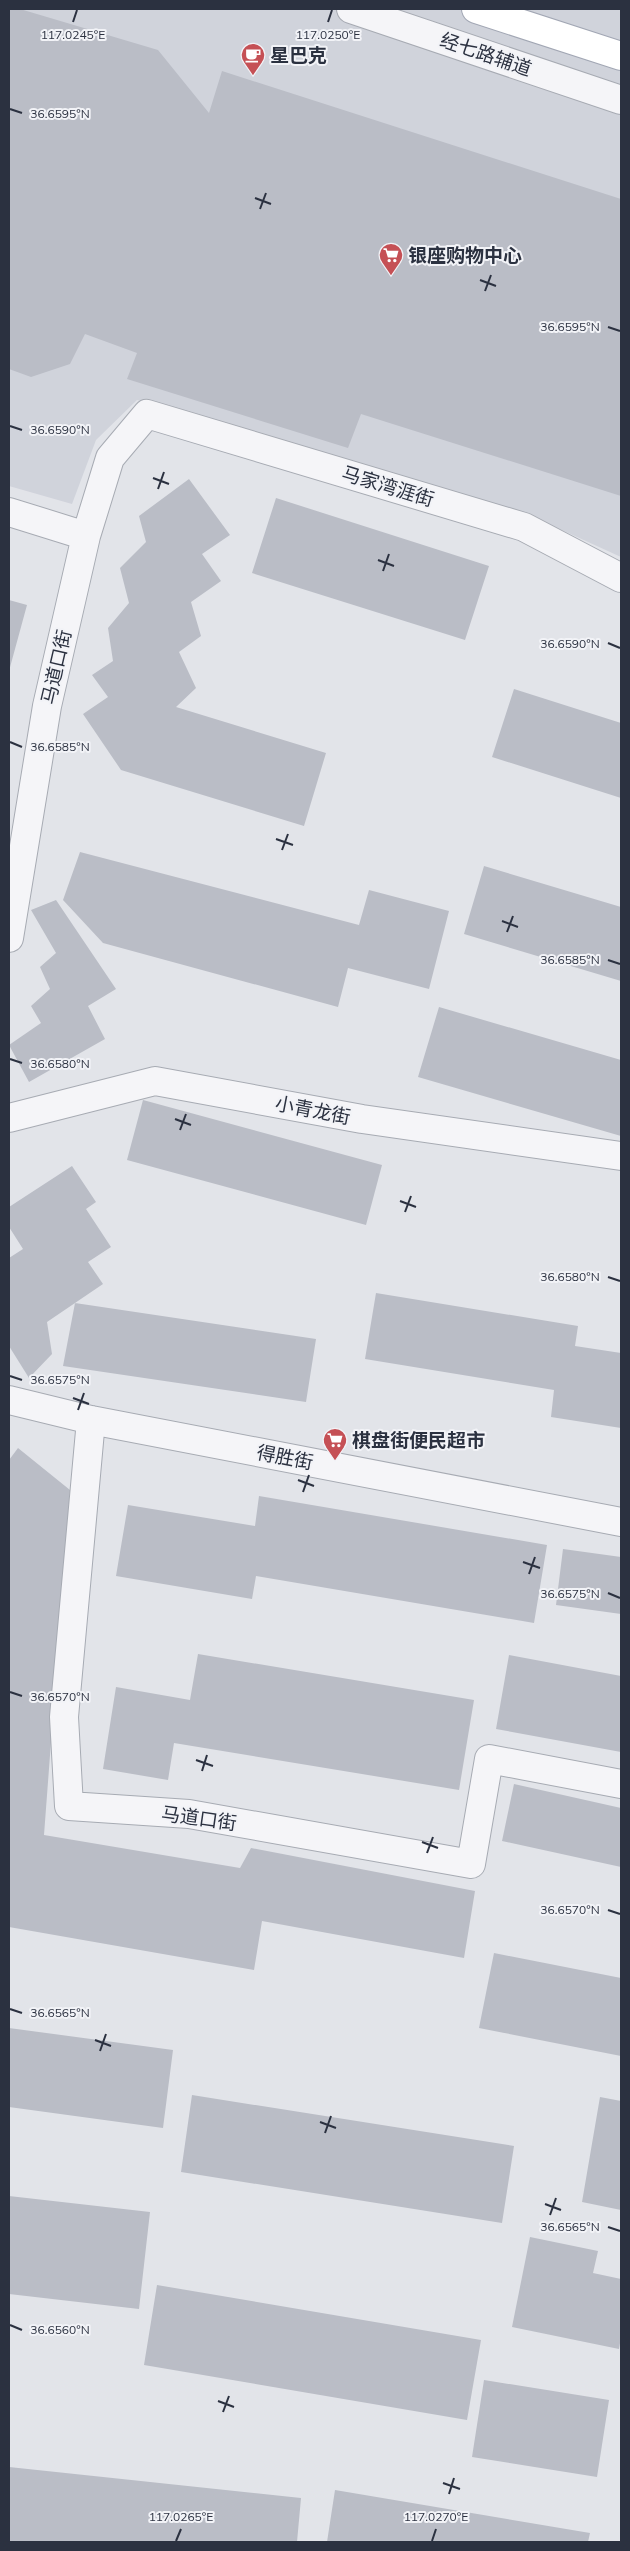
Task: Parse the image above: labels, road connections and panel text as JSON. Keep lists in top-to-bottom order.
{
  "streets": {
    "street": [
      "经七路辅道",
      "马家湾涯街",
      "马道口街",
      "小青龙街",
      "得胜街"
    ]
  },
  "crossings": [
    ["马家湾涯街", "马道口街"],
    ["马道口街", "得胜街"]
  ],
  "places": {
    "cafe": ["星巴克"],
    "supermarket": ["银座购物中心", "棋盘街便民超市"]
  },
  "coordinates": [
    "117.0250°E",
    "117.0245°E",
    "36.6595°N",
    "36.6590°N",
    "36.6585°N",
    "36.6580°N",
    "36.6575°N",
    "36.6570°N",
    "36.6565°N",
    "36.6560°N",
    "117.0265°E",
    "117.0270°E"
  ]
}
